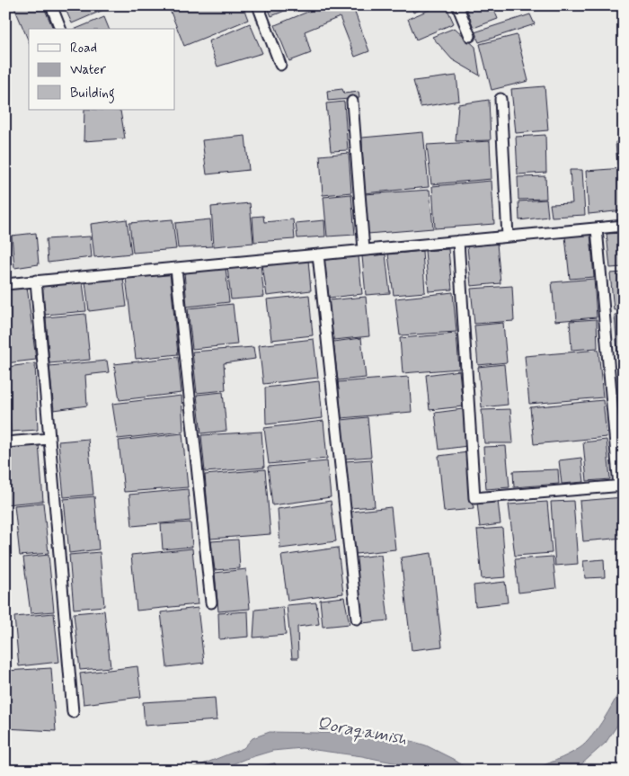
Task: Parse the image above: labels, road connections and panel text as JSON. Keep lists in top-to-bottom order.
{
  "water": ["Qoraqamish"],
  "legend": ["Road", "Water", "Building"]
}
